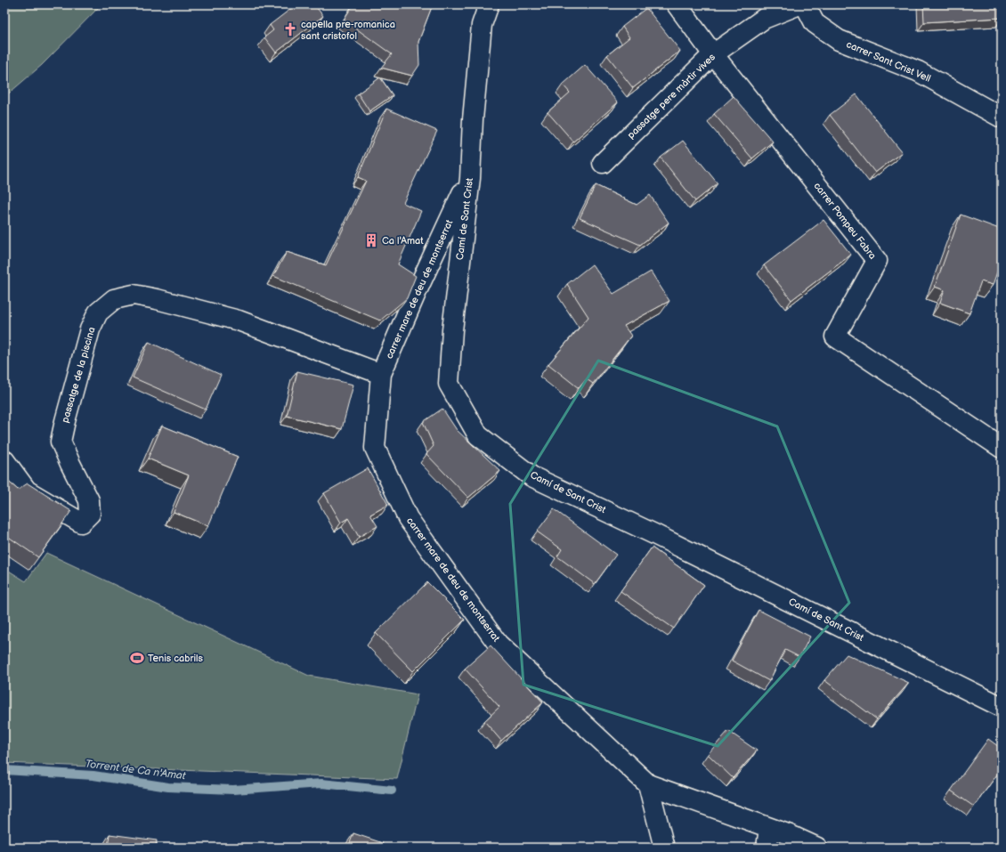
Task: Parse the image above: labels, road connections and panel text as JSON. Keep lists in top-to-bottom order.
{
  "streets": {
    "street": [
      "carrer Sant Crist Vell",
      "passatge pere màrtir vives",
      "Camí de Sant Crist",
      "carrer Pompeu Fabra",
      "carrer mare de deu de montserrat",
      "passatge de la piscina"
    ]
  },
  "crossings": [
    ["passatge pere màrtir vives", "carrer Pompeu Fabra"],
    ["Camí de Sant Crist", "carrer mare de deu de montserrat"],
    ["carrer mare de deu de montserrat", "passatge de la piscina"]
  ],
  "water": ["Torrent de Ca n'Amat"],
  "places": {
    "church": ["capella pre-romanica sant cristofol"],
    "building": ["Ca l'Amat"],
    "sports": ["Tenis cabrils"]
  }
}
